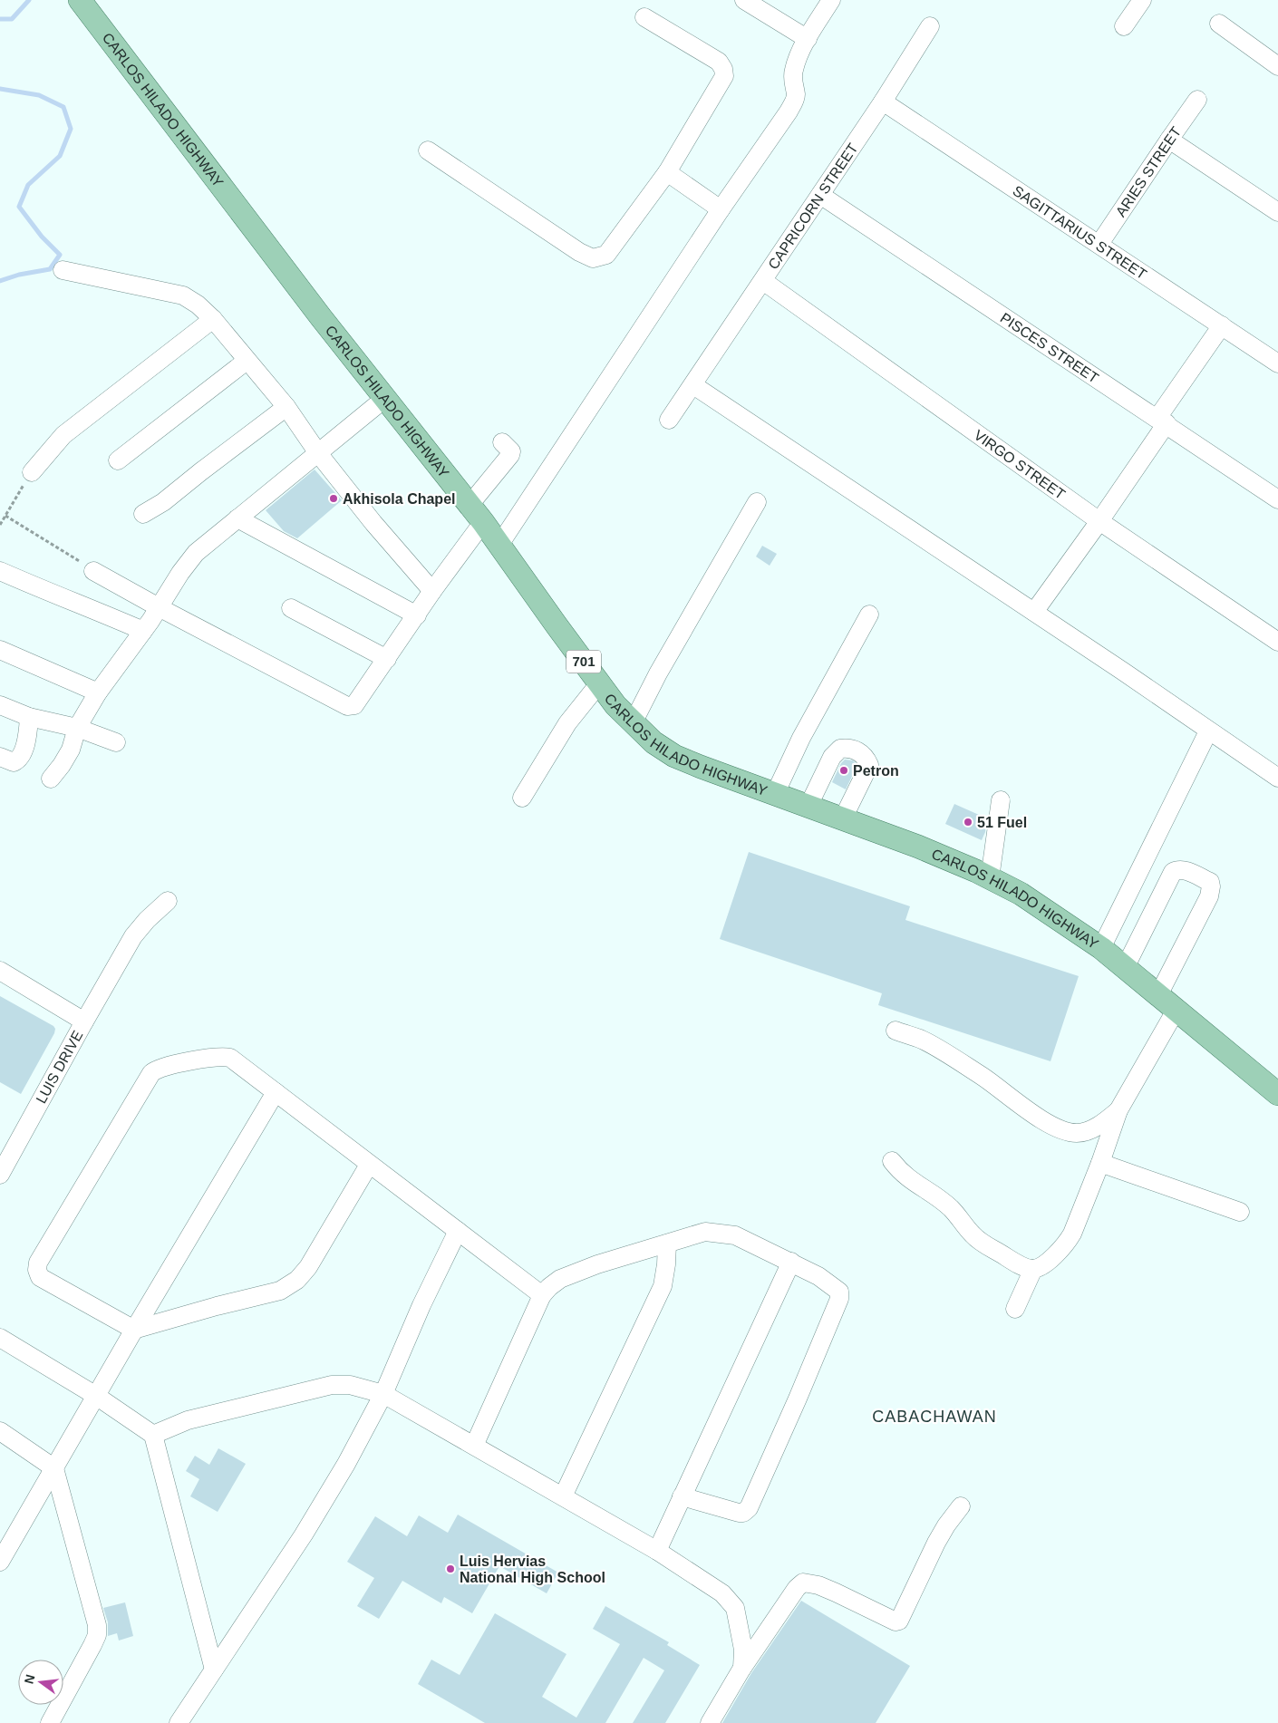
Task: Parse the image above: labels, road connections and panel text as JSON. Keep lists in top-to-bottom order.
{
  "streets": {
    "main road": ["CARLOS HILADO HIGHWAY", "701"],
    "street": [
      "ARIES STREET",
      "CAPRICORN STREET",
      "SAGITTARIUS STREET",
      "PISCES STREET",
      "VIRGO STREET",
      "LUIS DRIVE"
    ]
  },
  "crossings": [
    ["ARIES STREET", "SAGITTARIUS STREET"],
    ["CAPRICORN STREET", "SAGITTARIUS STREET"],
    ["CAPRICORN STREET", "PISCES STREET"],
    ["CAPRICORN STREET", "VIRGO STREET"]
  ],
  "districts": ["CABACHAWAN"],
  "places": [
    "Akhisola Chapel",
    "Petron",
    "51 Fuel",
    "Luis Hervias National High School"
  ],
  "north": "left"
}
